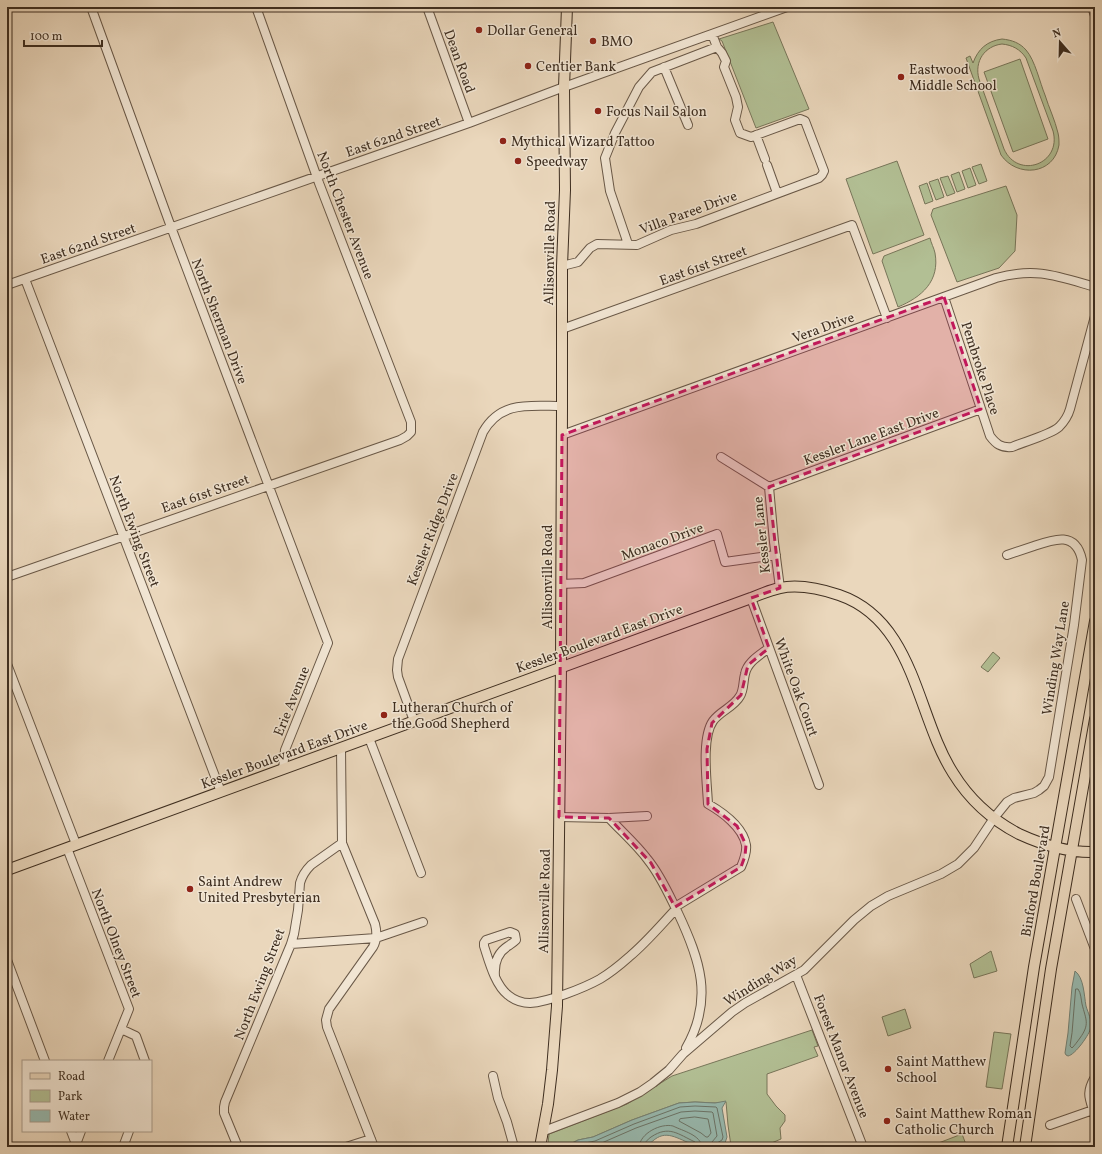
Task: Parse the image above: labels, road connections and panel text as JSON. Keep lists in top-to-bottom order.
{
  "streets": {
    "main road": ["Allisonville Road", "Kessler Boulevard East Drive", "Binford Boulevard"],
    "street": [
      "Dean Road",
      "East 62nd Street",
      "Villa Paree Drive",
      "North Chester Avenue",
      "East 61st Street",
      "North Sherman Drive",
      "Vera Drive",
      "Pembroke Place",
      "Kessler Lane East Drive",
      "Kessler Ridge Drive",
      "North Ewing Street",
      "Kessler Lane",
      "Monaco Drive",
      "Winding Way Lane",
      "White Oak Court",
      "Erie Avenue",
      "North Olney Street",
      "Winding Way",
      "Forest Manor Avenue"
    ]
  },
  "crossings": [
    ["Dean Road", "East 62nd Street"],
    ["East 62nd Street", "North Chester Avenue"],
    ["East 62nd Street", "Allisonville Road"],
    ["East 62nd Street", "North Sherman Drive"],
    ["East 62nd Street", "North Ewing Street"],
    ["Villa Paree Drive", "Allisonville Road"],
    ["North Chester Avenue", "East 61st Street"],
    ["Allisonville Road", "East 61st Street"],
    ["Allisonville Road", "Vera Drive"],
    ["Allisonville Road", "Kessler Ridge Drive"],
    ["Allisonville Road", "Monaco Drive"],
    ["Allisonville Road", "Kessler Boulevard East Drive"],
    ["Allisonville Road", "Winding Way"],
    ["East 61st Street", "North Sherman Drive"],
    ["East 61st Street", "Vera Drive"],
    ["East 61st Street", "North Ewing Street"],
    ["North Sherman Drive", "Erie Avenue"],
    ["Vera Drive", "Pembroke Place"],
    ["Pembroke Place", "Kessler Lane East Drive"],
    ["Kessler Lane East Drive", "Kessler Lane"],
    ["Kessler Ridge Drive", "Kessler Boulevard East Drive"],
    ["North Ewing Street", "Kessler Boulevard East Drive"],
    ["Kessler Lane", "Monaco Drive"],
    ["Kessler Lane", "Kessler Boulevard East Drive"],
    ["Kessler Boulevard East Drive", "Winding Way Lane"],
    ["Kessler Boulevard East Drive", "White Oak Court"],
    ["Kessler Boulevard East Drive", "Erie Avenue"],
    ["Kessler Boulevard East Drive", "Binford Boulevard"],
    ["Kessler Boulevard East Drive", "North Olney Street"],
    ["Kessler Boulevard East Drive", "Winding Way"],
    ["Winding Way Lane", "Winding Way"],
    ["Winding Way", "Forest Manor Avenue"]
  ],
  "places": [
    "Dollar General",
    "BMO",
    "Centier Bank",
    "Eastwood Middle School",
    "Focus Nail Salon",
    "Mythical Wizard Tattoo",
    "Speedway",
    "Lutheran Church of the Good Shepherd",
    "Saint Andrew United Presbyterian",
    "Saint Matthew School",
    "Saint Matthew Roman Catholic Church"
  ],
  "legend": ["Road", "Park", "Water"],
  "scale_bar": "100 m",
  "north": "top"
}
